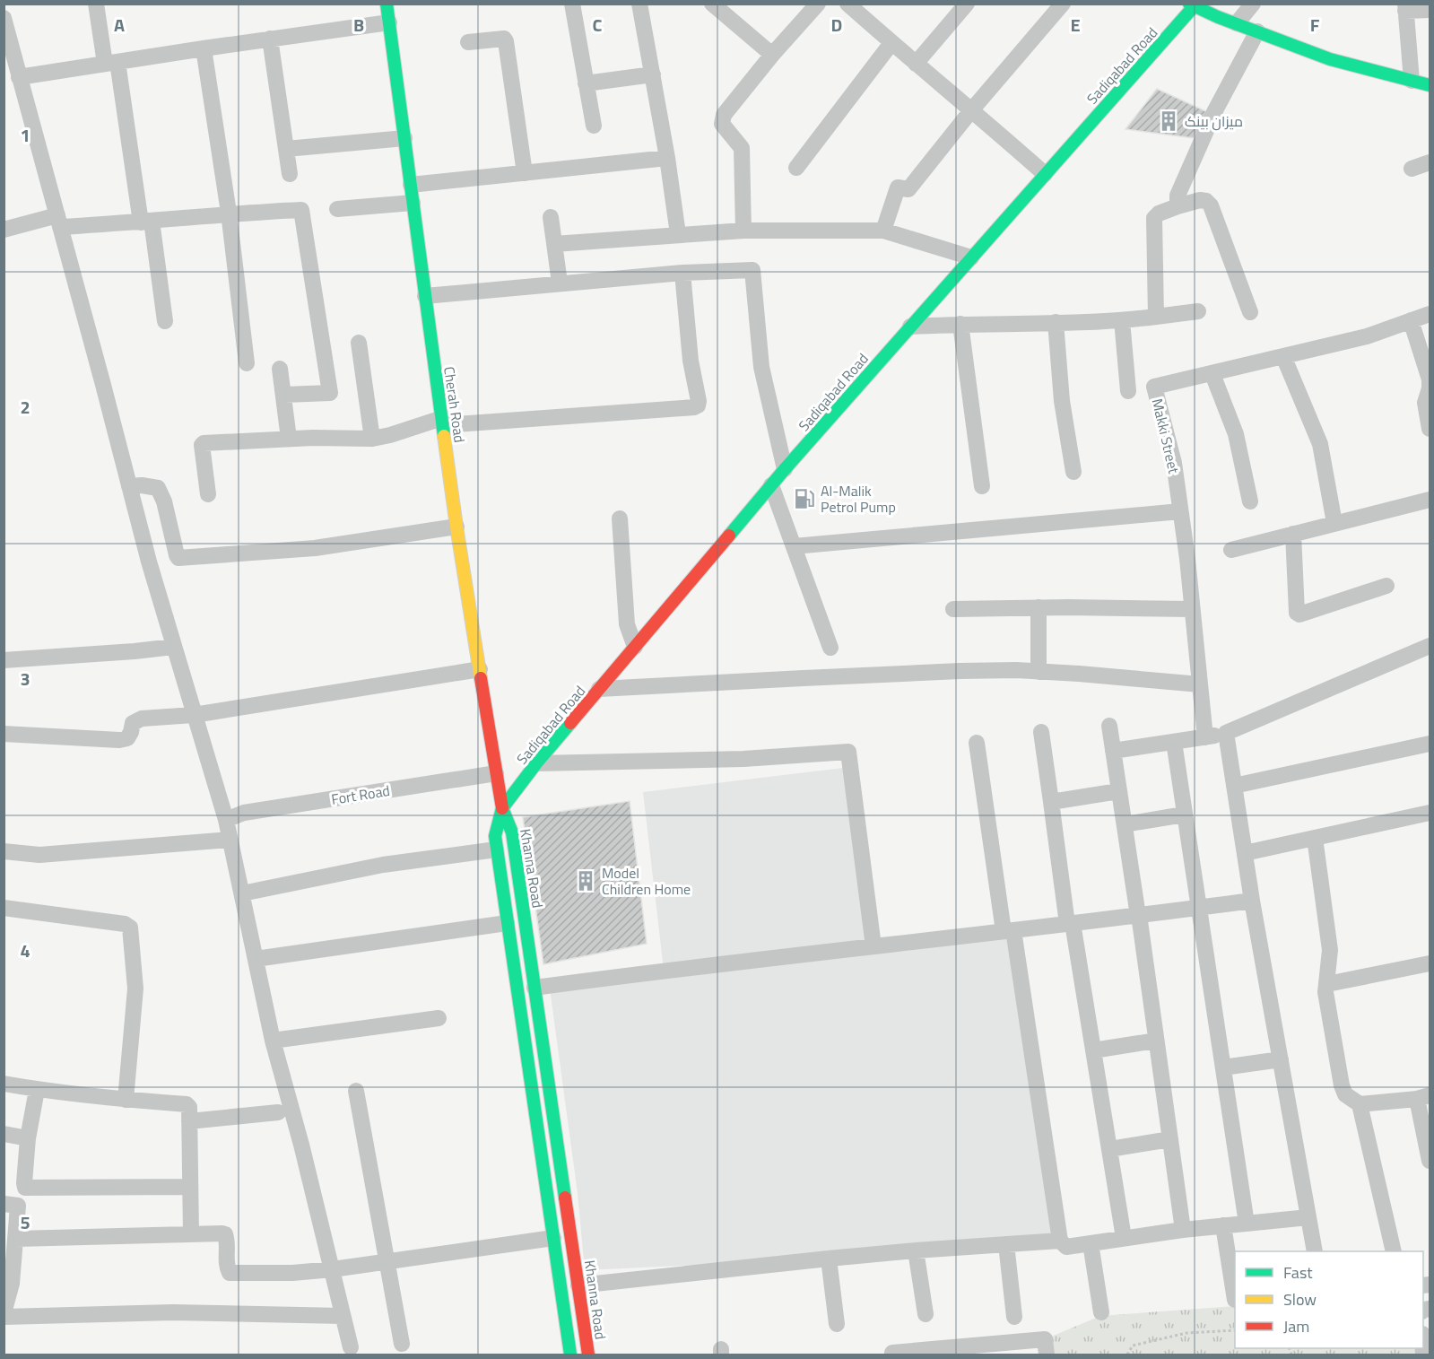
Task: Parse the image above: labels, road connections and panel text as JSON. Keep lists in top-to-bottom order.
{
  "streets": {
    "main road": ["Sadiqabad Road", "Cherah Road", "Khanna Road"],
    "street": ["Makki Street", "Fort Road"]
  },
  "crossings": [
    ["Sadiqabad Road", "Cherah Road"],
    ["Sadiqabad Road", "Khanna Road"],
    ["Cherah Road", "Fort Road"],
    ["Cherah Road", "Khanna Road"]
  ],
  "places": {
    "building": ["میزان بینک", "Model Children Home"],
    "fuel station": ["Al-Malik Petrol Pump"]
  },
  "legend": ["Fast", "Slow", "Jam"],
  "grid": {
    "columns": [
      "A",
      "B",
      "C",
      "D",
      "E",
      "F"
    ],
    "rows": [
      "1",
      "2",
      "3",
      "4",
      "5"
    ]
  }
}
